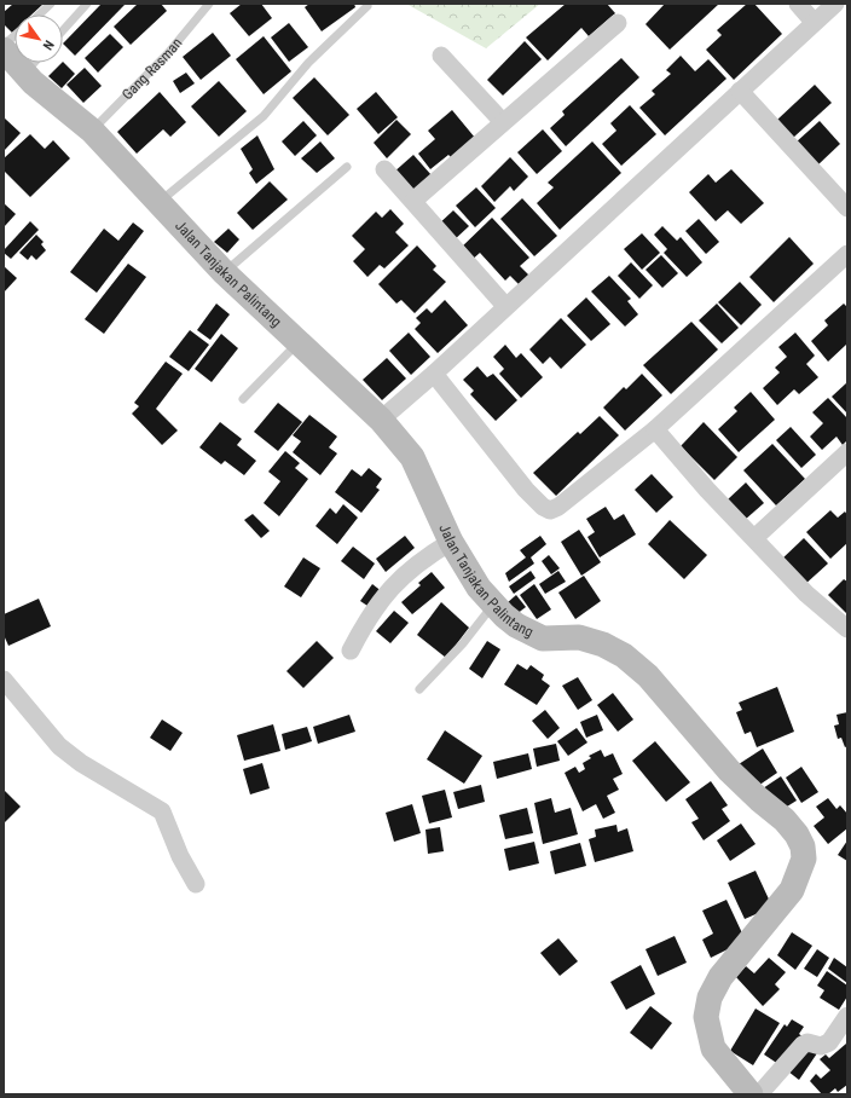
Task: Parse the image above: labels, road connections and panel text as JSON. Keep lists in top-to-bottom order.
{
  "streets": {
    "street": ["Jalan Tanjakan Palintang"],
    "lane": ["Gang Rasman"]
  },
  "crossings": [
    ["Gang Rasman", "Jalan Tanjakan Palintang"]
  ],
  "north": "bottom right"
}
